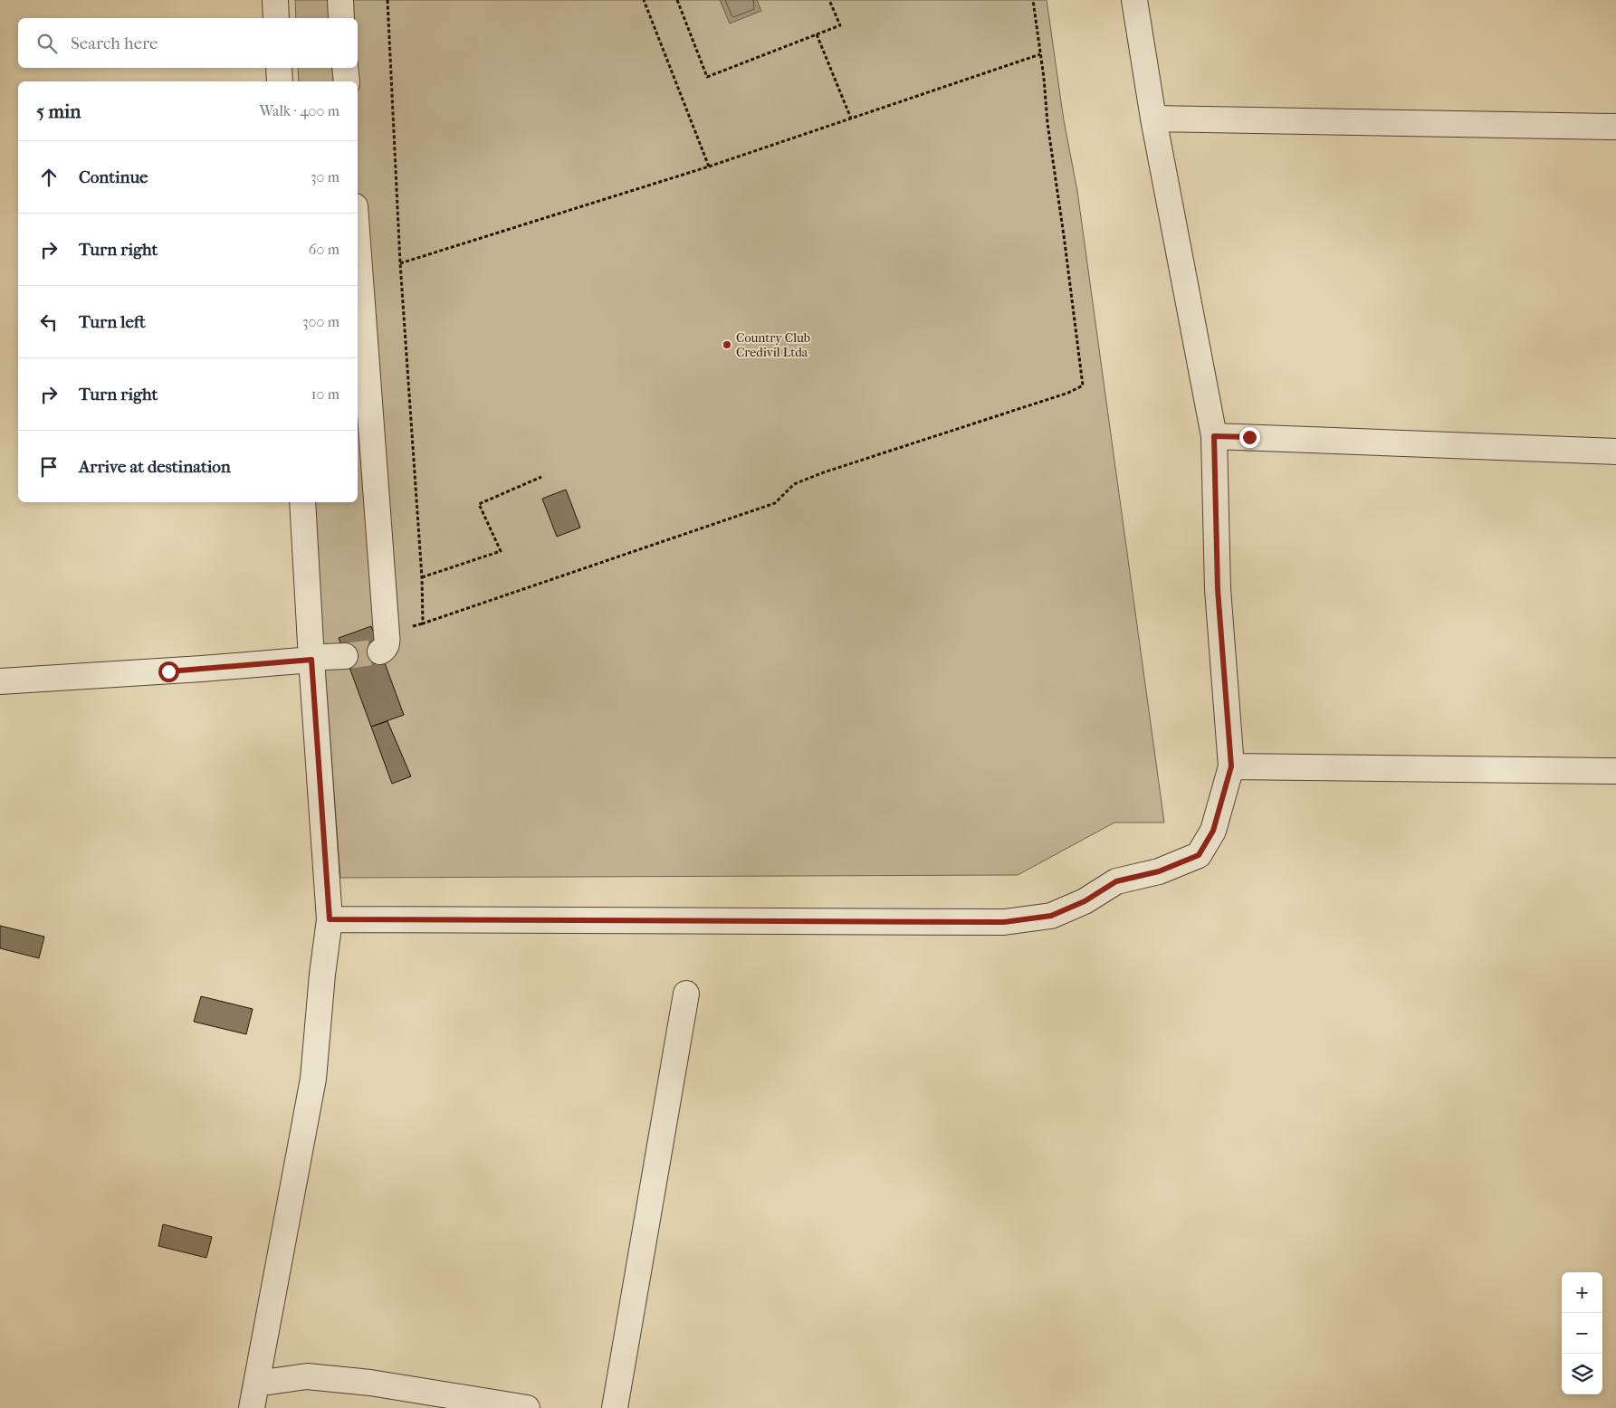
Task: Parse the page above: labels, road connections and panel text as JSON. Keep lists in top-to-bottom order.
{
  "places": ["Country Club Credivil Ltda"],
  "page": {
    "search": "Search here",
    "heading": ["5 min", "Walk · 400 m"],
    "list": [
      ["Continue", "30 m"],
      ["Turn right", "60 m"],
      ["Turn left", "300 m"],
      ["Turn right", "10 m"],
      "Arrive at destination"
    ],
    "map_buttons": ["+", "−"]
  }
}
